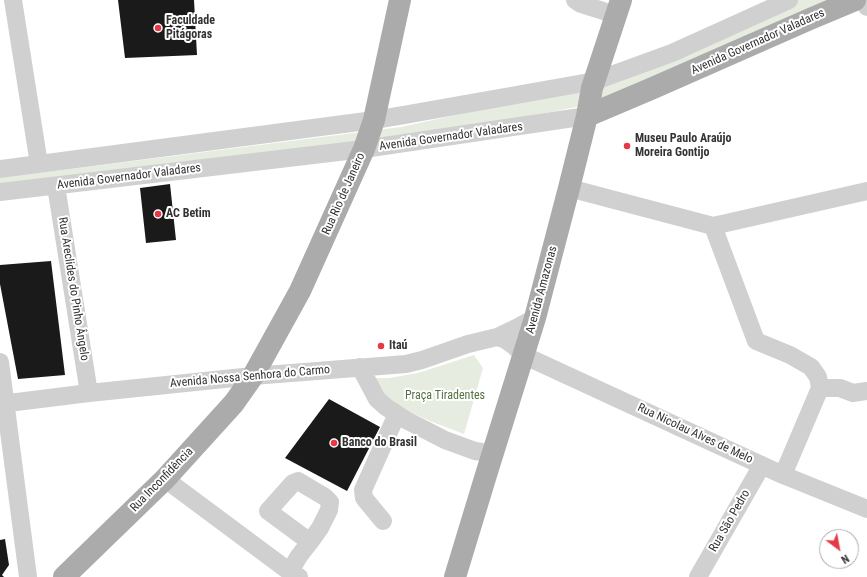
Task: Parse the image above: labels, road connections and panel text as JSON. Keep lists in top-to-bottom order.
{
  "streets": {
    "main road": [
      "Avenida Governador Valadares",
      "Rua Rio de Janeiro",
      "Avenida Amazonas",
      "Rua Inconfidência"
    ],
    "street": [
      "Rua Areclides do Pinho Ângelo",
      "Avenida Nossa Senhora do Carmo",
      "Rua Nicolau Alves de Melo",
      "Rua São Pedro"
    ]
  },
  "crossings": [
    ["Avenida Governador Valadares", "Rua Rio de Janeiro"],
    ["Avenida Governador Valadares", "Rua Areclides do Pinho Ângelo"],
    ["Avenida Governador Valadares", "Avenida Amazonas"],
    ["Rua Rio de Janeiro", "Avenida Nossa Senhora do Carmo"],
    ["Rua Rio de Janeiro", "Rua Inconfidência"],
    ["Rua Areclides do Pinho Ângelo", "Avenida Nossa Senhora do Carmo"],
    ["Avenida Amazonas", "Avenida Nossa Senhora do Carmo"],
    ["Avenida Amazonas", "Rua Nicolau Alves de Melo"],
    ["Avenida Nossa Senhora do Carmo", "Rua Nicolau Alves de Melo"],
    ["Avenida Nossa Senhora do Carmo", "Rua Inconfidência"],
    ["Rua Nicolau Alves de Melo", "Rua São Pedro"]
  ],
  "parks": ["Praça Tiradentes"],
  "places": [
    "Faculdade Pitágoras",
    "Museu Paulo Araújo Moreira Gontijo",
    "AC Betim",
    "Itaú",
    "Banco do Brasil"
  ],
  "north": "bottom right"
}
